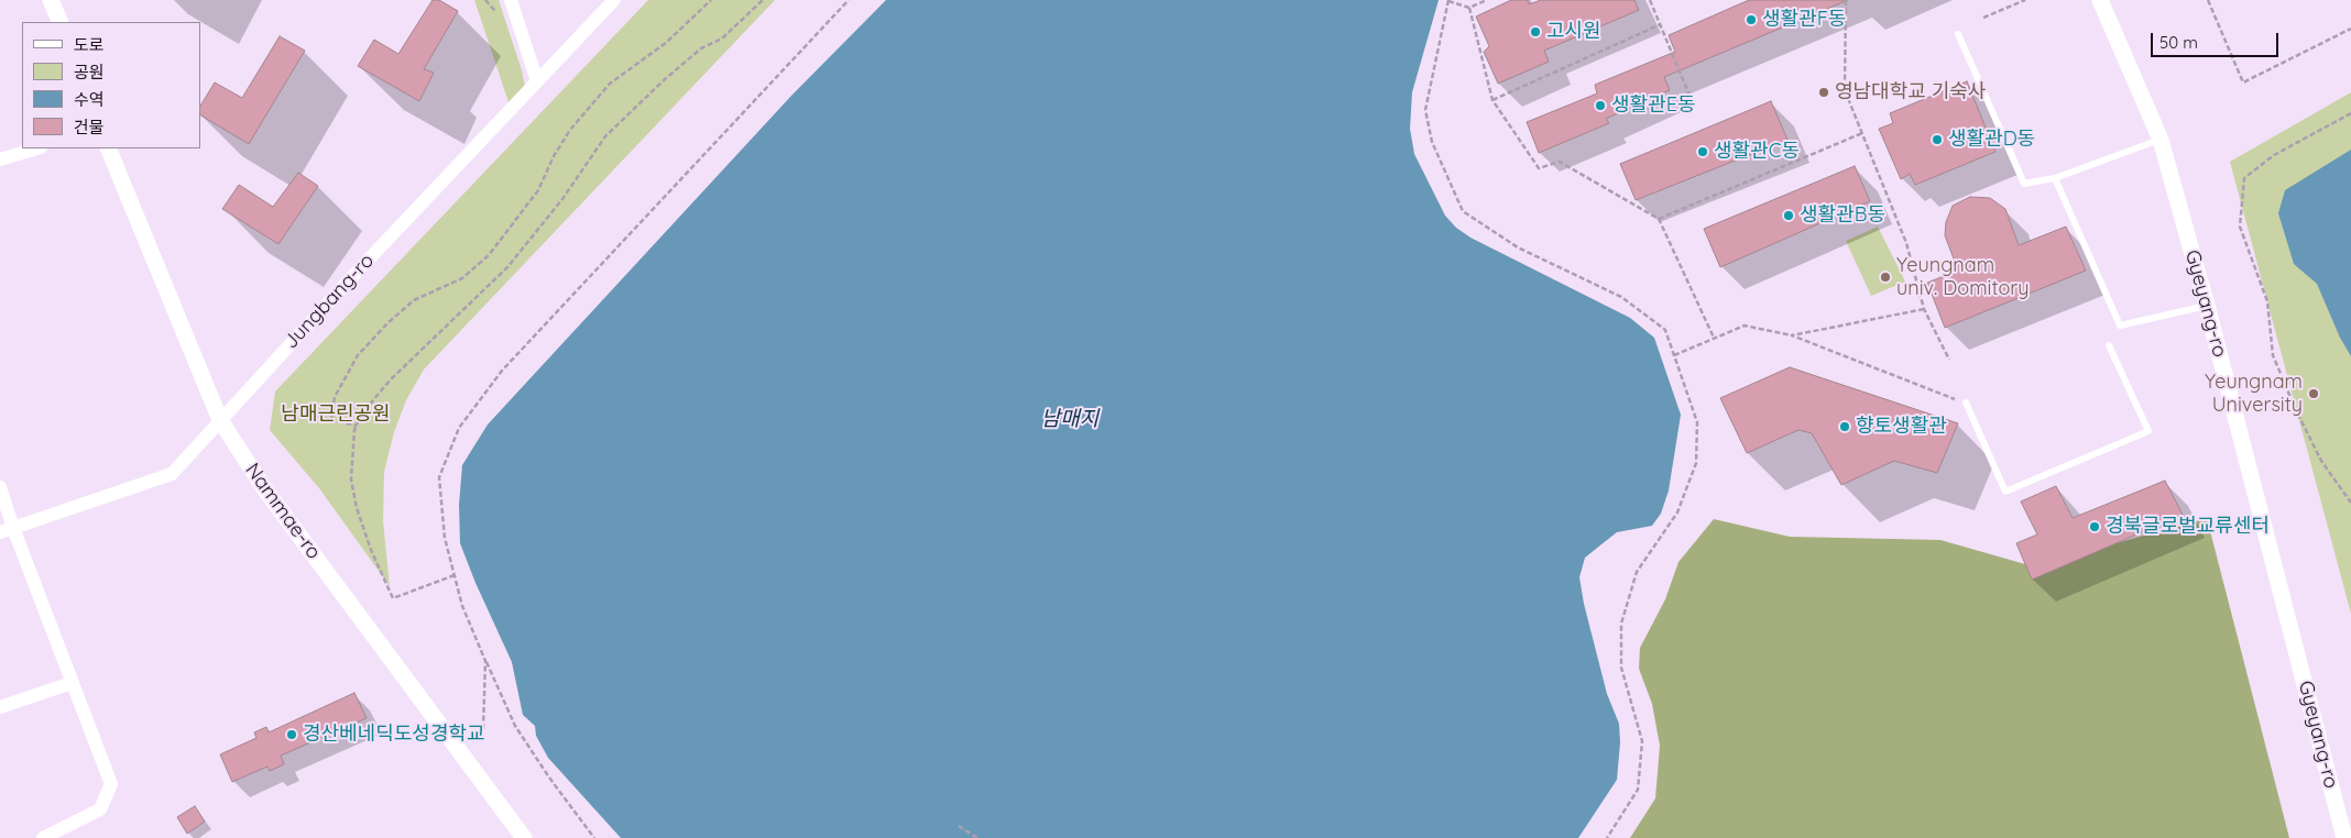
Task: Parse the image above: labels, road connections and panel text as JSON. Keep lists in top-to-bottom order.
{
  "streets": {
    "street": ["Jungbang-ro", "Gyeyang-ro", "Nammae-ro"]
  },
  "crossings": [
    ["Jungbang-ro", "Nammae-ro"]
  ],
  "water": ["남매지"],
  "parks": ["남매근린공원"],
  "places": [
    "생활관F동",
    "고시원",
    "영남대학교 기숙사",
    "생활관E동",
    "생활관D동",
    "생활관C동",
    "생활관B동",
    "Yeungnam univ. Domitory",
    "Yeungnam University",
    "향토생활관",
    "경북글로벌교류센터",
    "경산베네딕도성경학교"
  ],
  "legend": [
    "도로",
    "공원",
    "수역",
    "건물"
  ],
  "scale_bar": "50 m"
}
